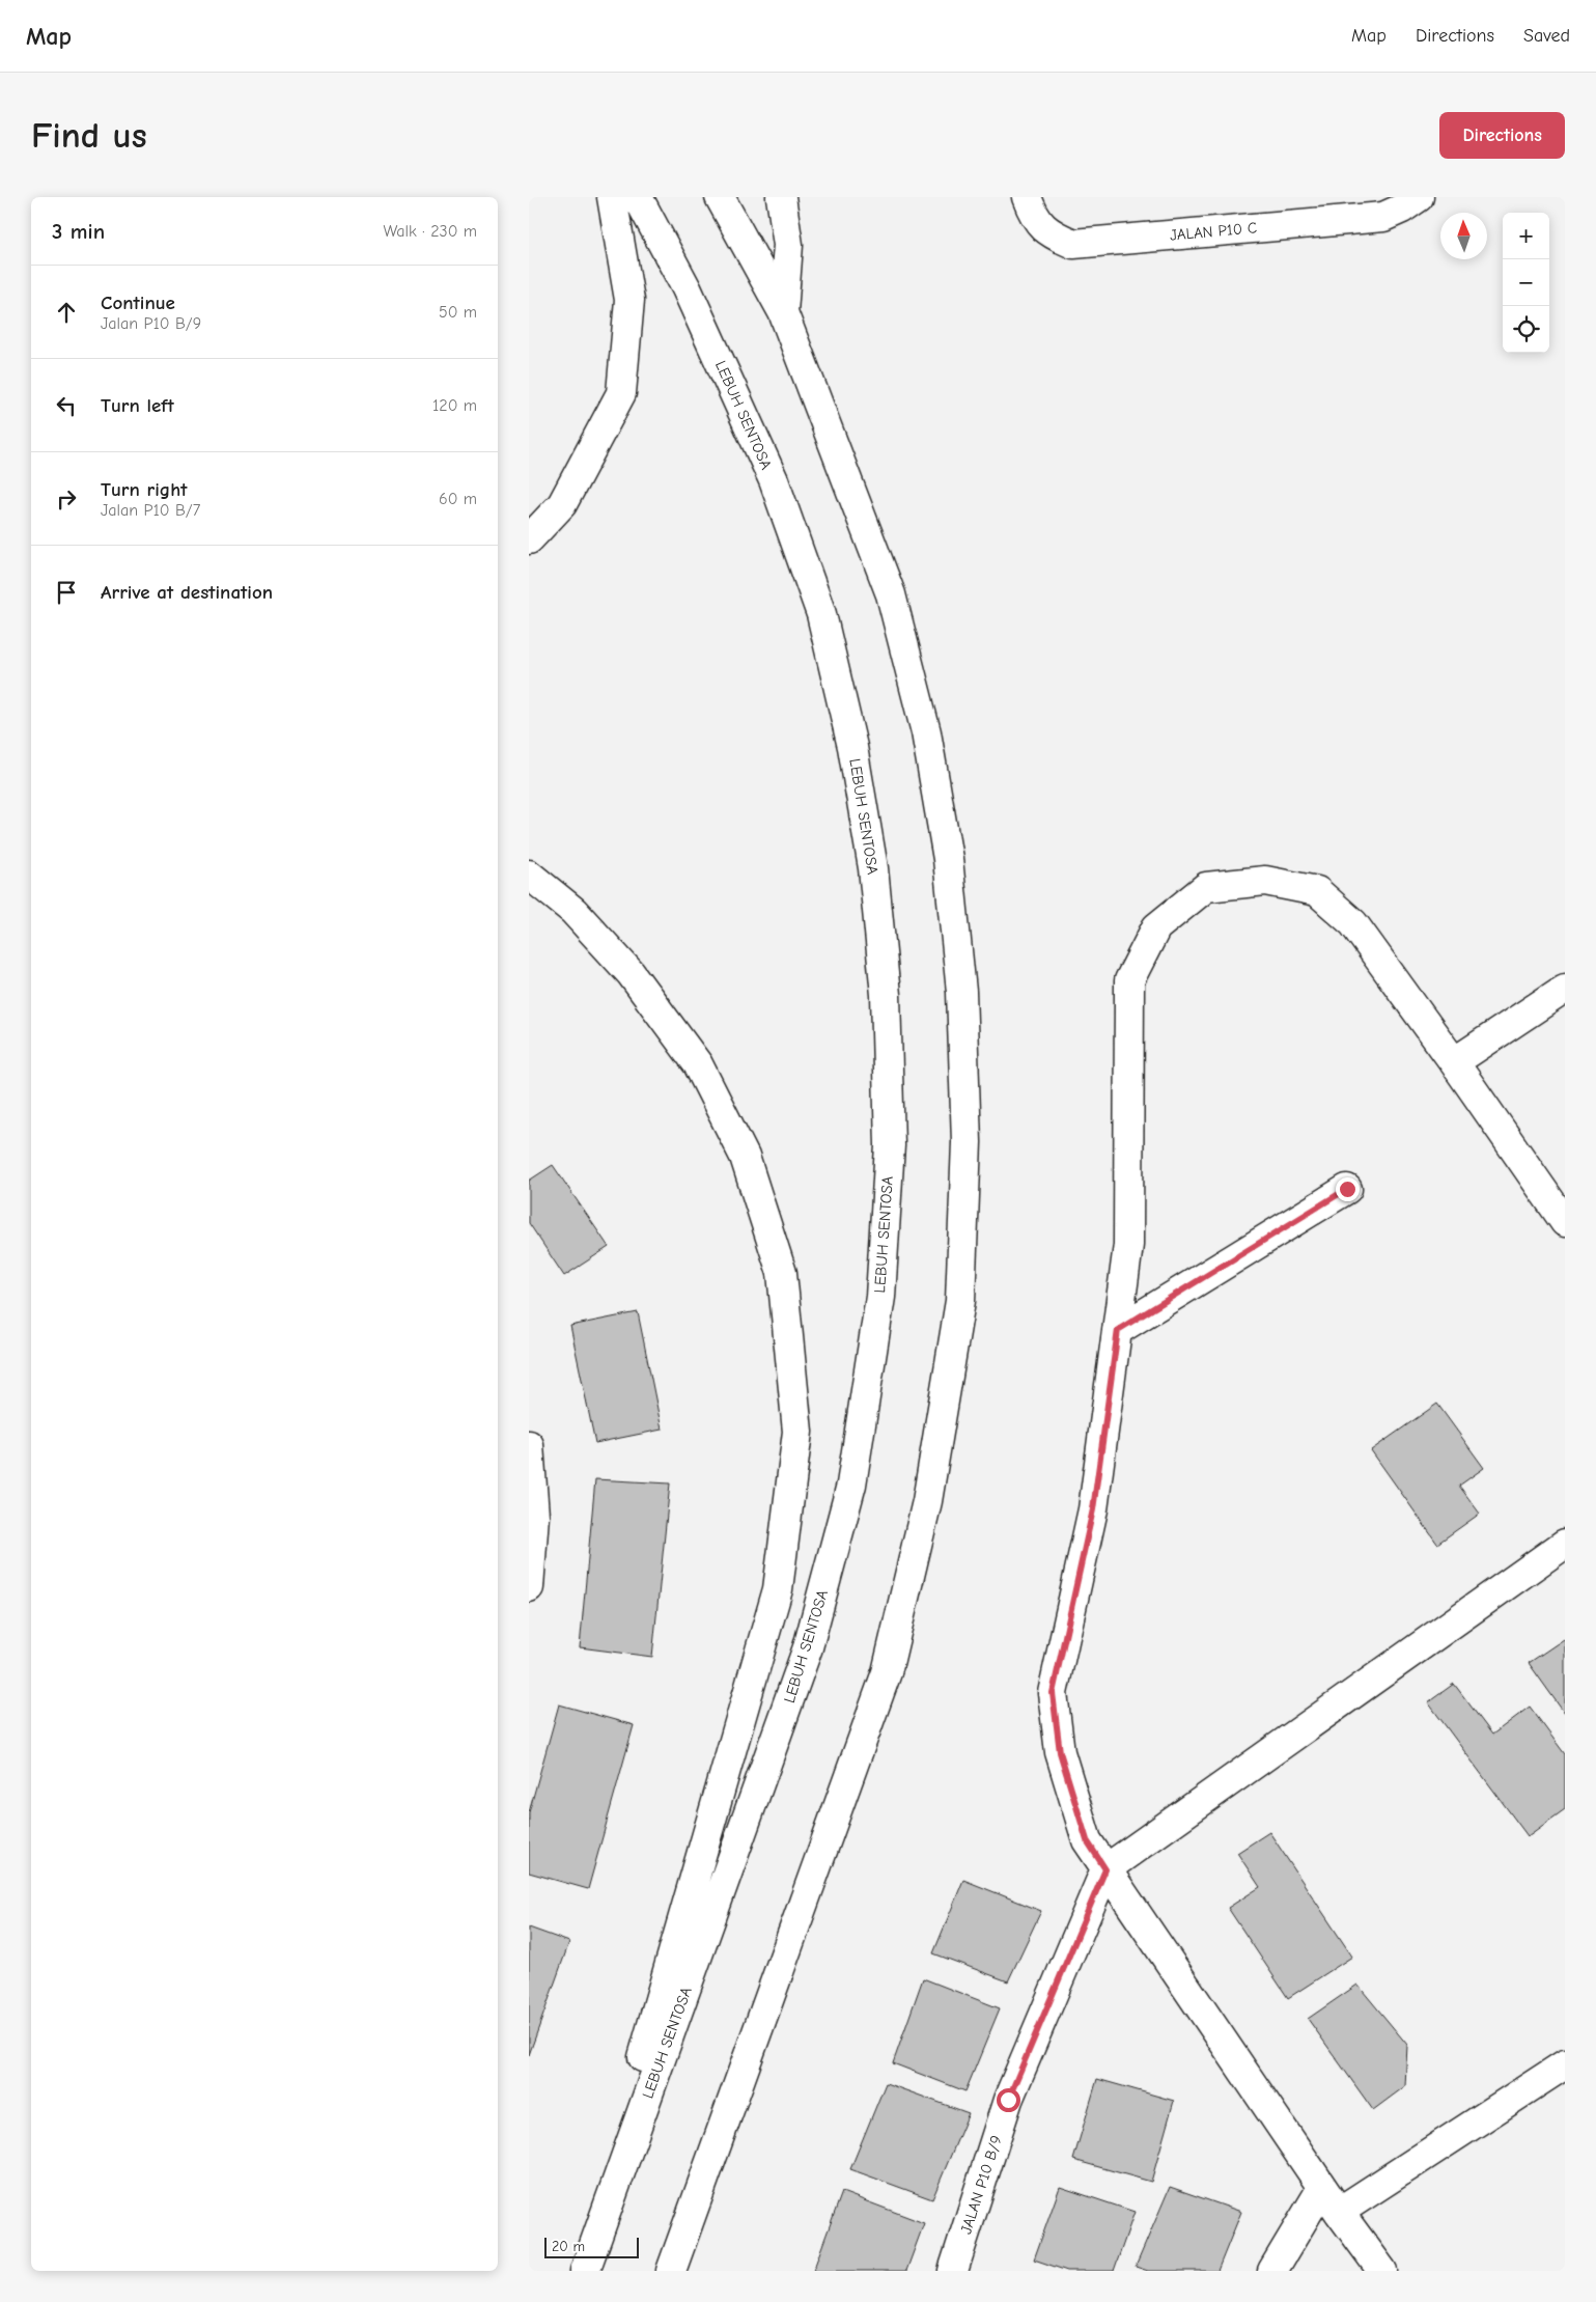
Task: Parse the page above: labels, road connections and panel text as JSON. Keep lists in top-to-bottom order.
{
  "streets": {
    "main road": ["JALAN P10 C", "LEBUH SENTOSA", "JALAN P10 B/9"]
  },
  "scale_bar": "20 m",
  "north": "top",
  "page": {
    "header": "Map",
    "nav": ["Map", "Directions", "Saved"],
    "buttons": "Directions",
    "title": "Find us",
    "heading": ["3 min", "Walk · 230 m"],
    "map_buttons": ["+", "−"],
    "list": [
      ["Continue", "Jalan P10 B/9", "50 m"],
      ["Turn left", "120 m"],
      ["Turn right", "Jalan P10 B/7", "60 m"],
      "Arrive at destination"
    ],
    "scale": "20 m"
  }
}
